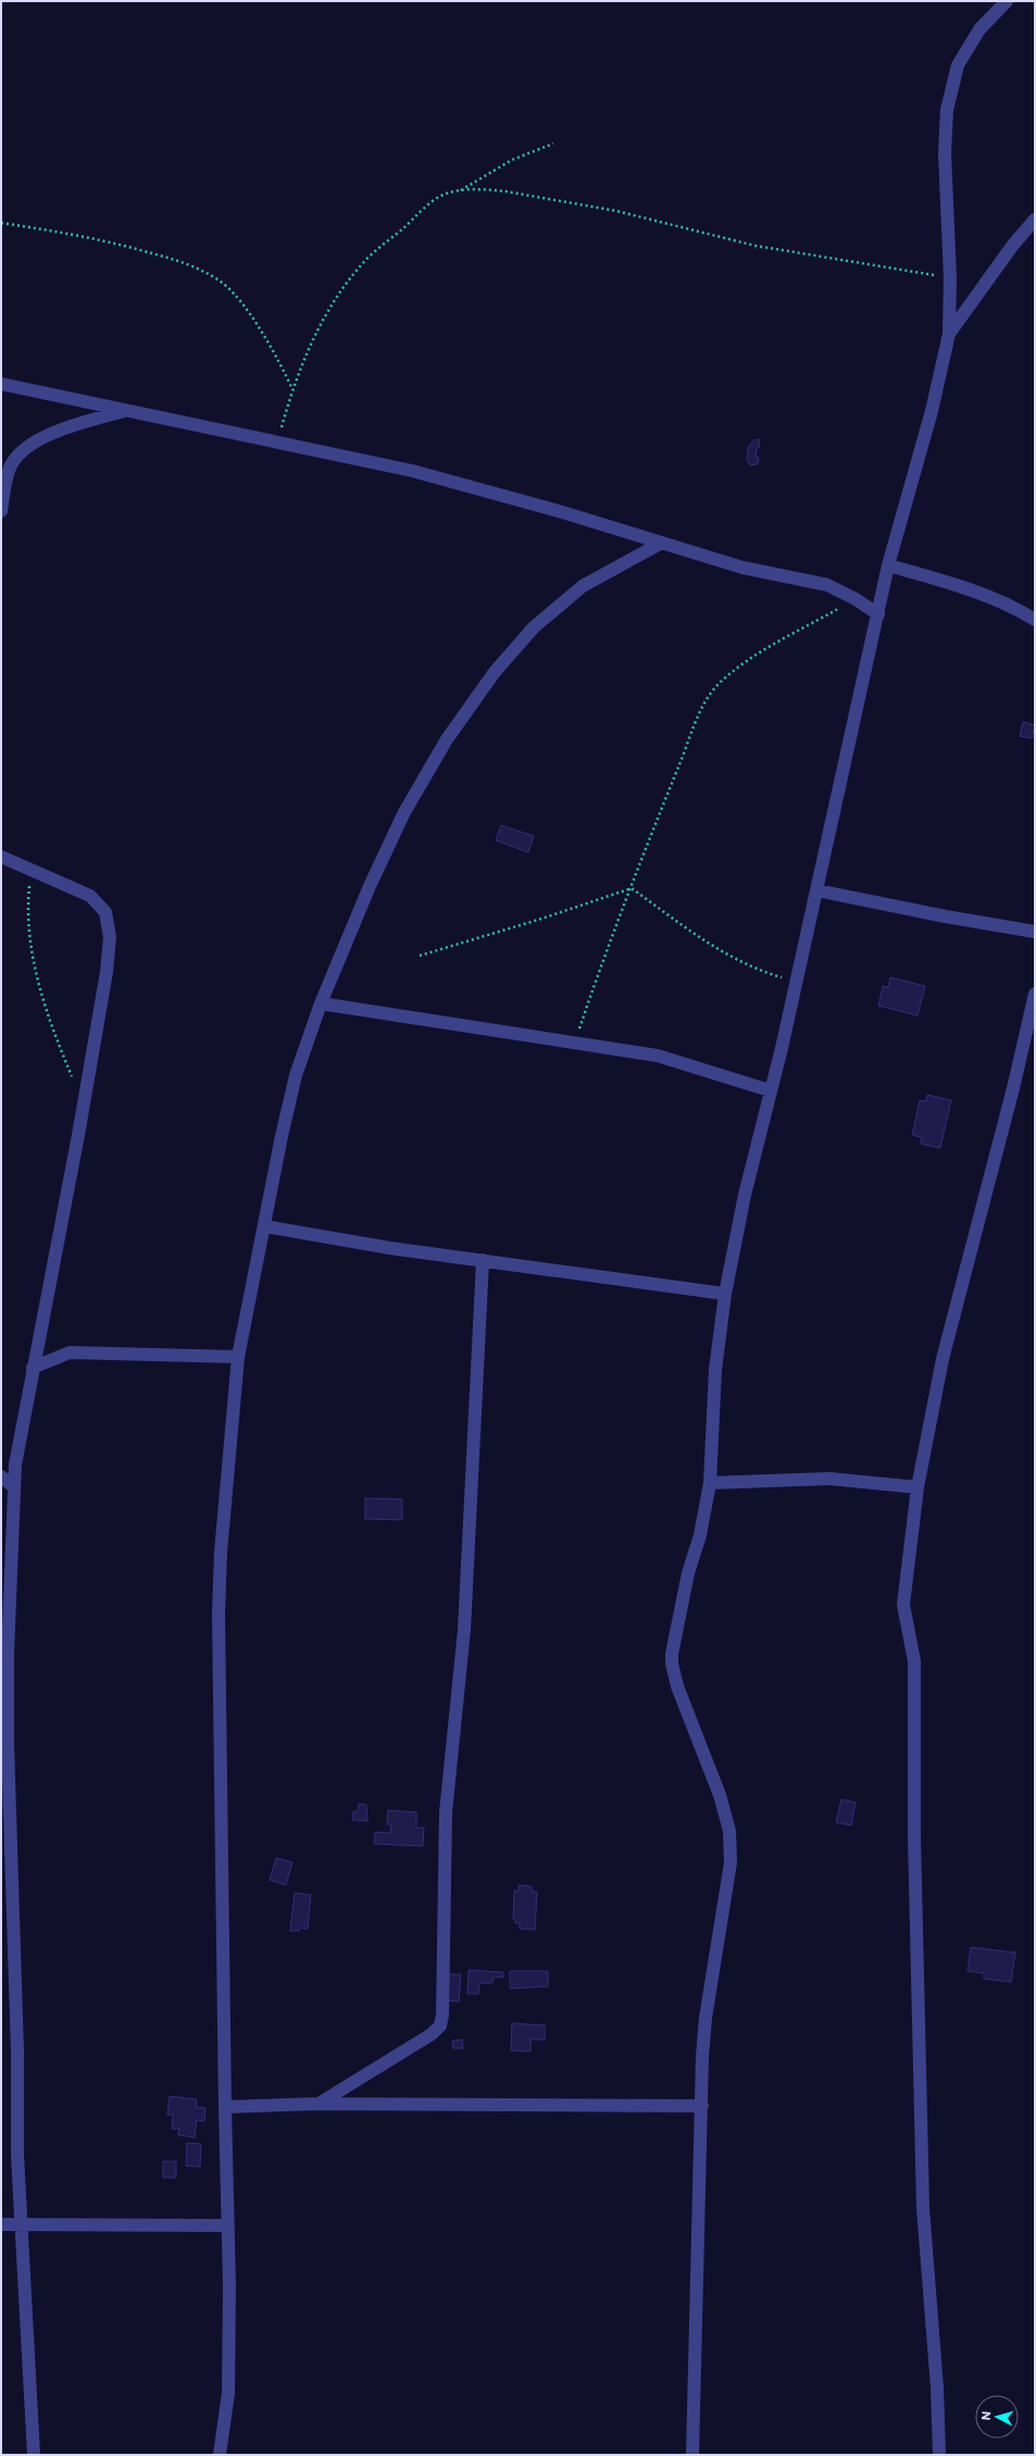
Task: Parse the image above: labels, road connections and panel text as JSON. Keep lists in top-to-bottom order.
{
  "north": "left"
}
